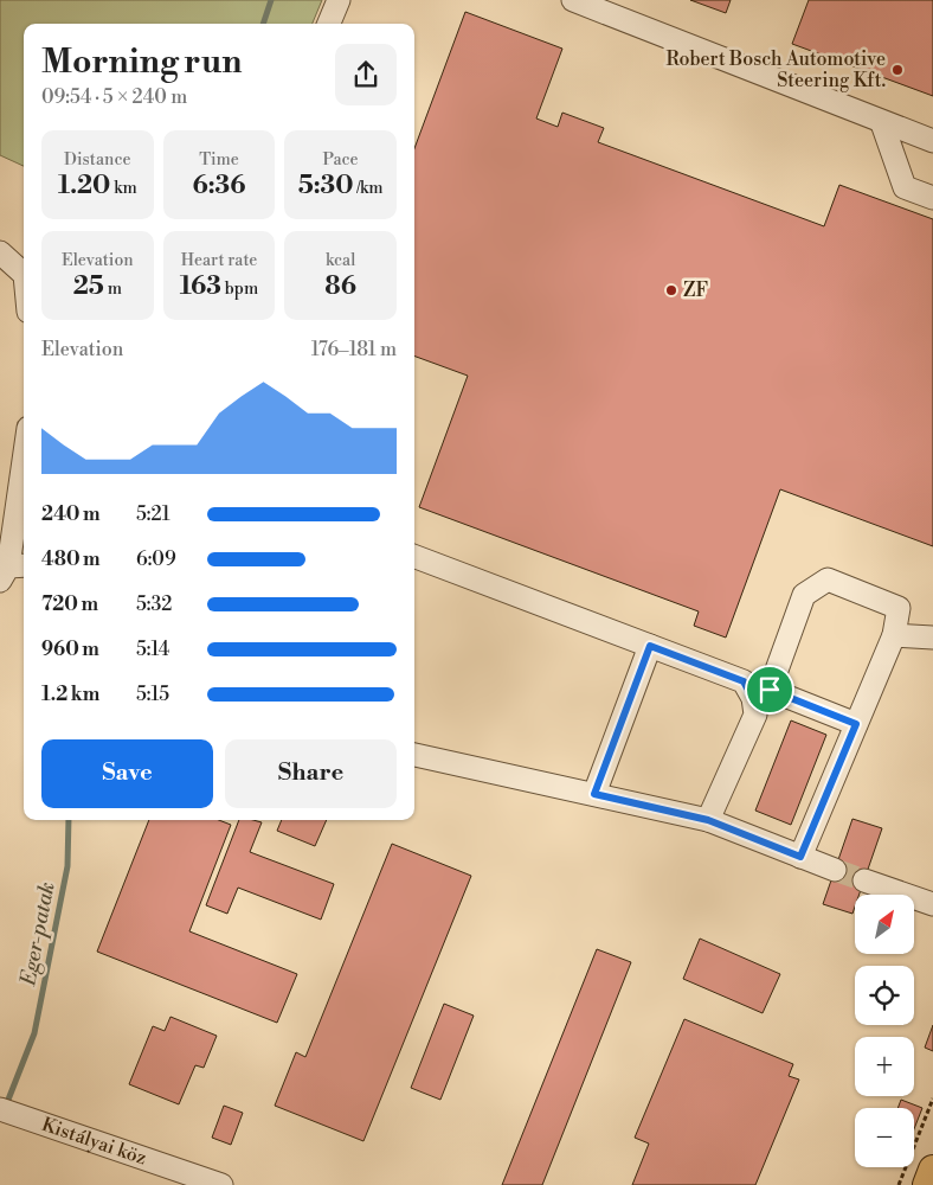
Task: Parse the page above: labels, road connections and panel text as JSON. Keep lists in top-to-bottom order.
{
  "streets": {
    "street": ["Kistályai köz"]
  },
  "water": ["Eger-patak"],
  "places": ["Robert Bosch Automotive Steering Kft.", "ZF"],
  "north": "top right",
  "page": {
    "heading": ["Morning run", "09:54 · 5 × 240 m"],
    "stats": [
      ["Distance", "1.20 km"],
      ["Time", "6:36"],
      ["Pace", "5:30 /km"],
      ["Elevation", "25 m"],
      ["Heart rate", "163 bpm"],
      ["kcal", "86"]
    ],
    "chart": ["Elevation", "176–181 m"],
    "list": [
      {
        "name": "240 m",
        "note": "5:21"
      },
      {
        "name": "480 m",
        "note": "6:09"
      },
      {
        "name": "720 m",
        "note": "5:32"
      },
      {
        "name": "960 m",
        "note": "5:14"
      },
      {
        "name": "1.2 km",
        "note": "5:15"
      }
    ],
    "buttons": ["Save", "Share"],
    "map_buttons": ["+", "−"]
  }
}
